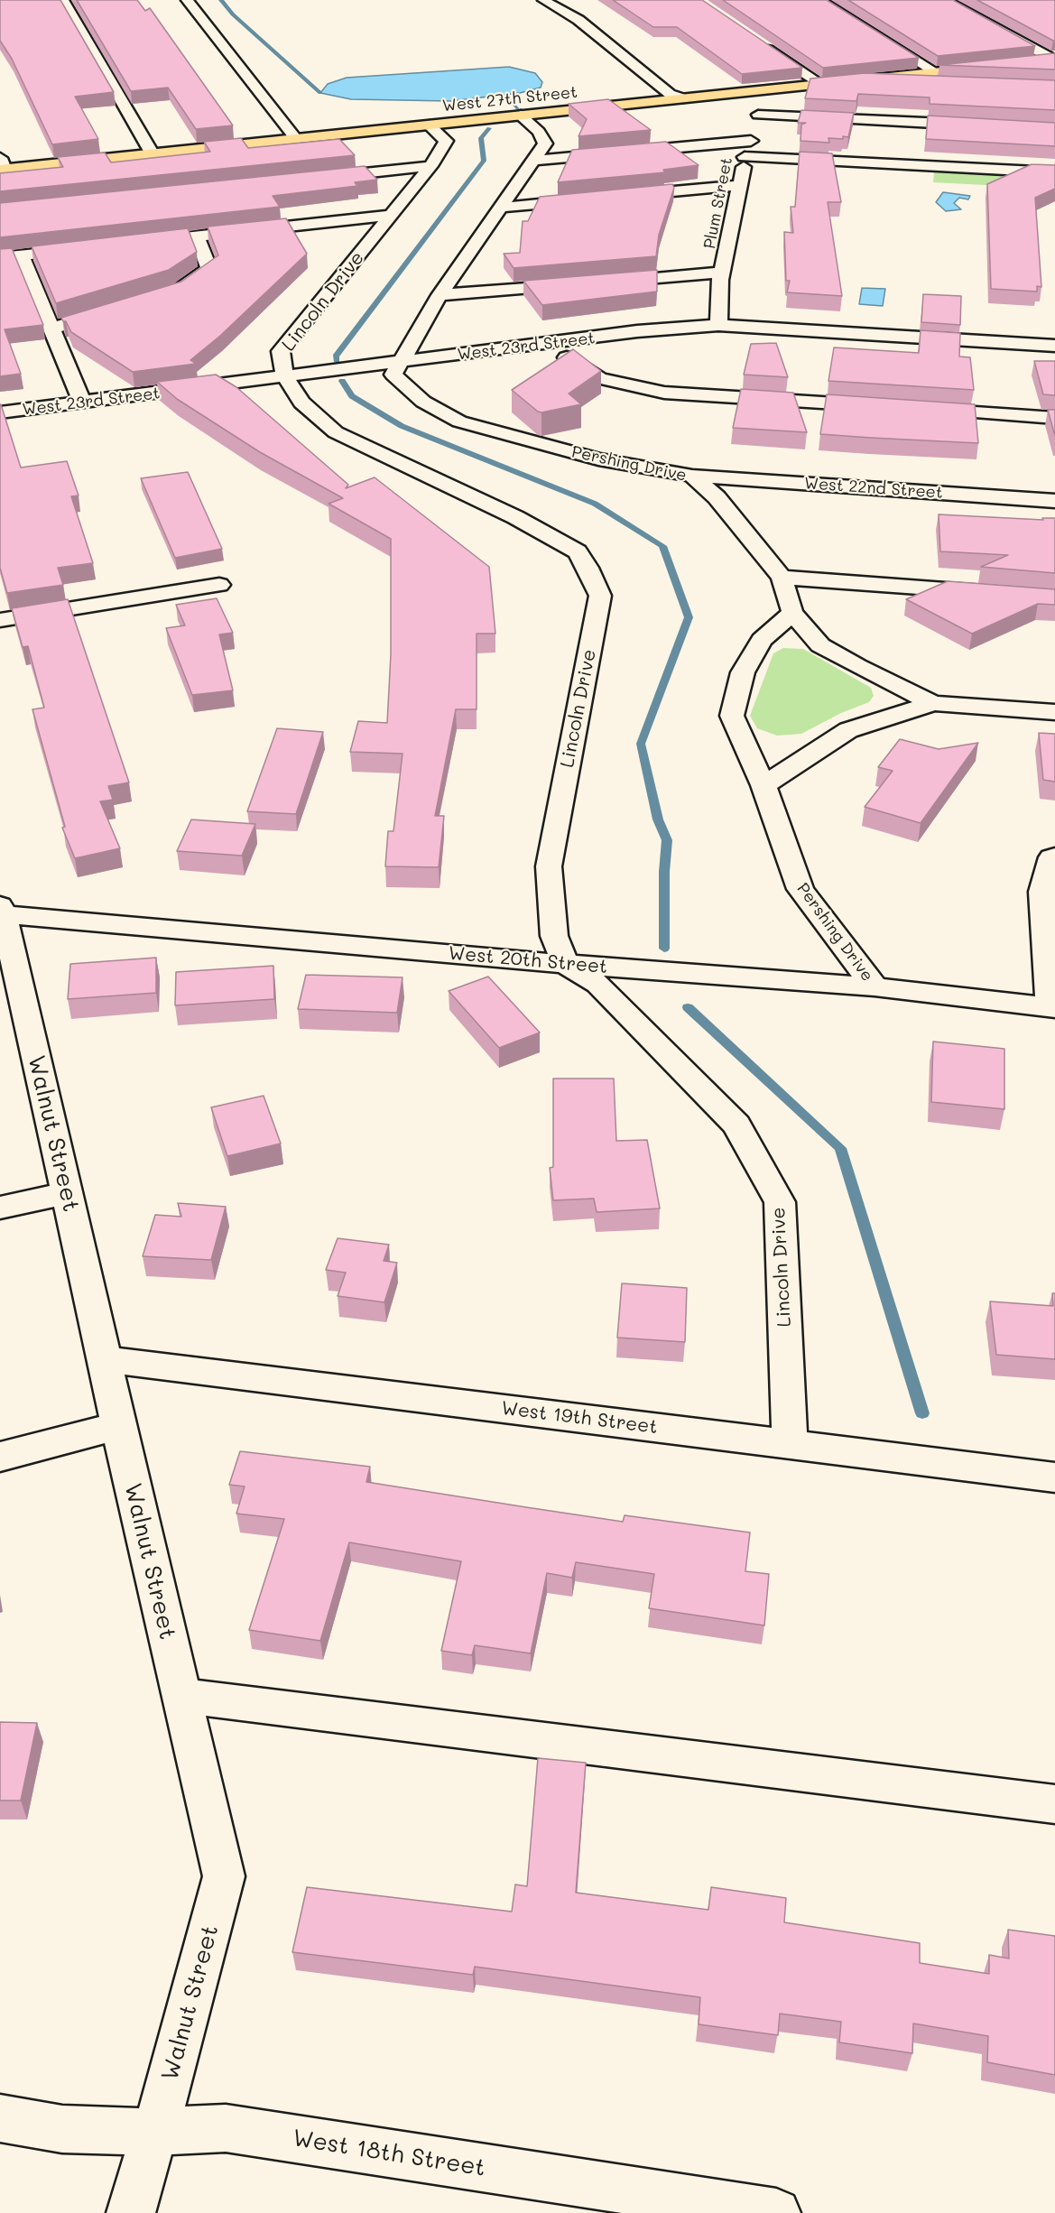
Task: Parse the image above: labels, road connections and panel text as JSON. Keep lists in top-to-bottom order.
{
  "streets": {
    "main road": ["West 27th Street"],
    "street": [
      "Plum Street",
      "Lincoln Drive",
      "West 23rd Street",
      "Pershing Drive",
      "West 22nd Street",
      "West 20th Street",
      "Walnut Street",
      "West 19th Street",
      "West 18th Street"
    ]
  },
  "crossings": [
    ["West 27th Street", "Plum Street"],
    ["West 27th Street", "Lincoln Drive"],
    ["Plum Street", "West 23rd Street"],
    ["Lincoln Drive", "West 23rd Street"],
    ["Lincoln Drive", "West 20th Street"],
    ["Lincoln Drive", "West 19th Street"],
    ["West 23rd Street", "Pershing Drive"],
    ["Pershing Drive", "West 22nd Street"],
    ["Pershing Drive", "West 20th Street"],
    ["West 20th Street", "Walnut Street"],
    ["Walnut Street", "West 19th Street"],
    ["Walnut Street", "West 18th Street"]
  ]
}
